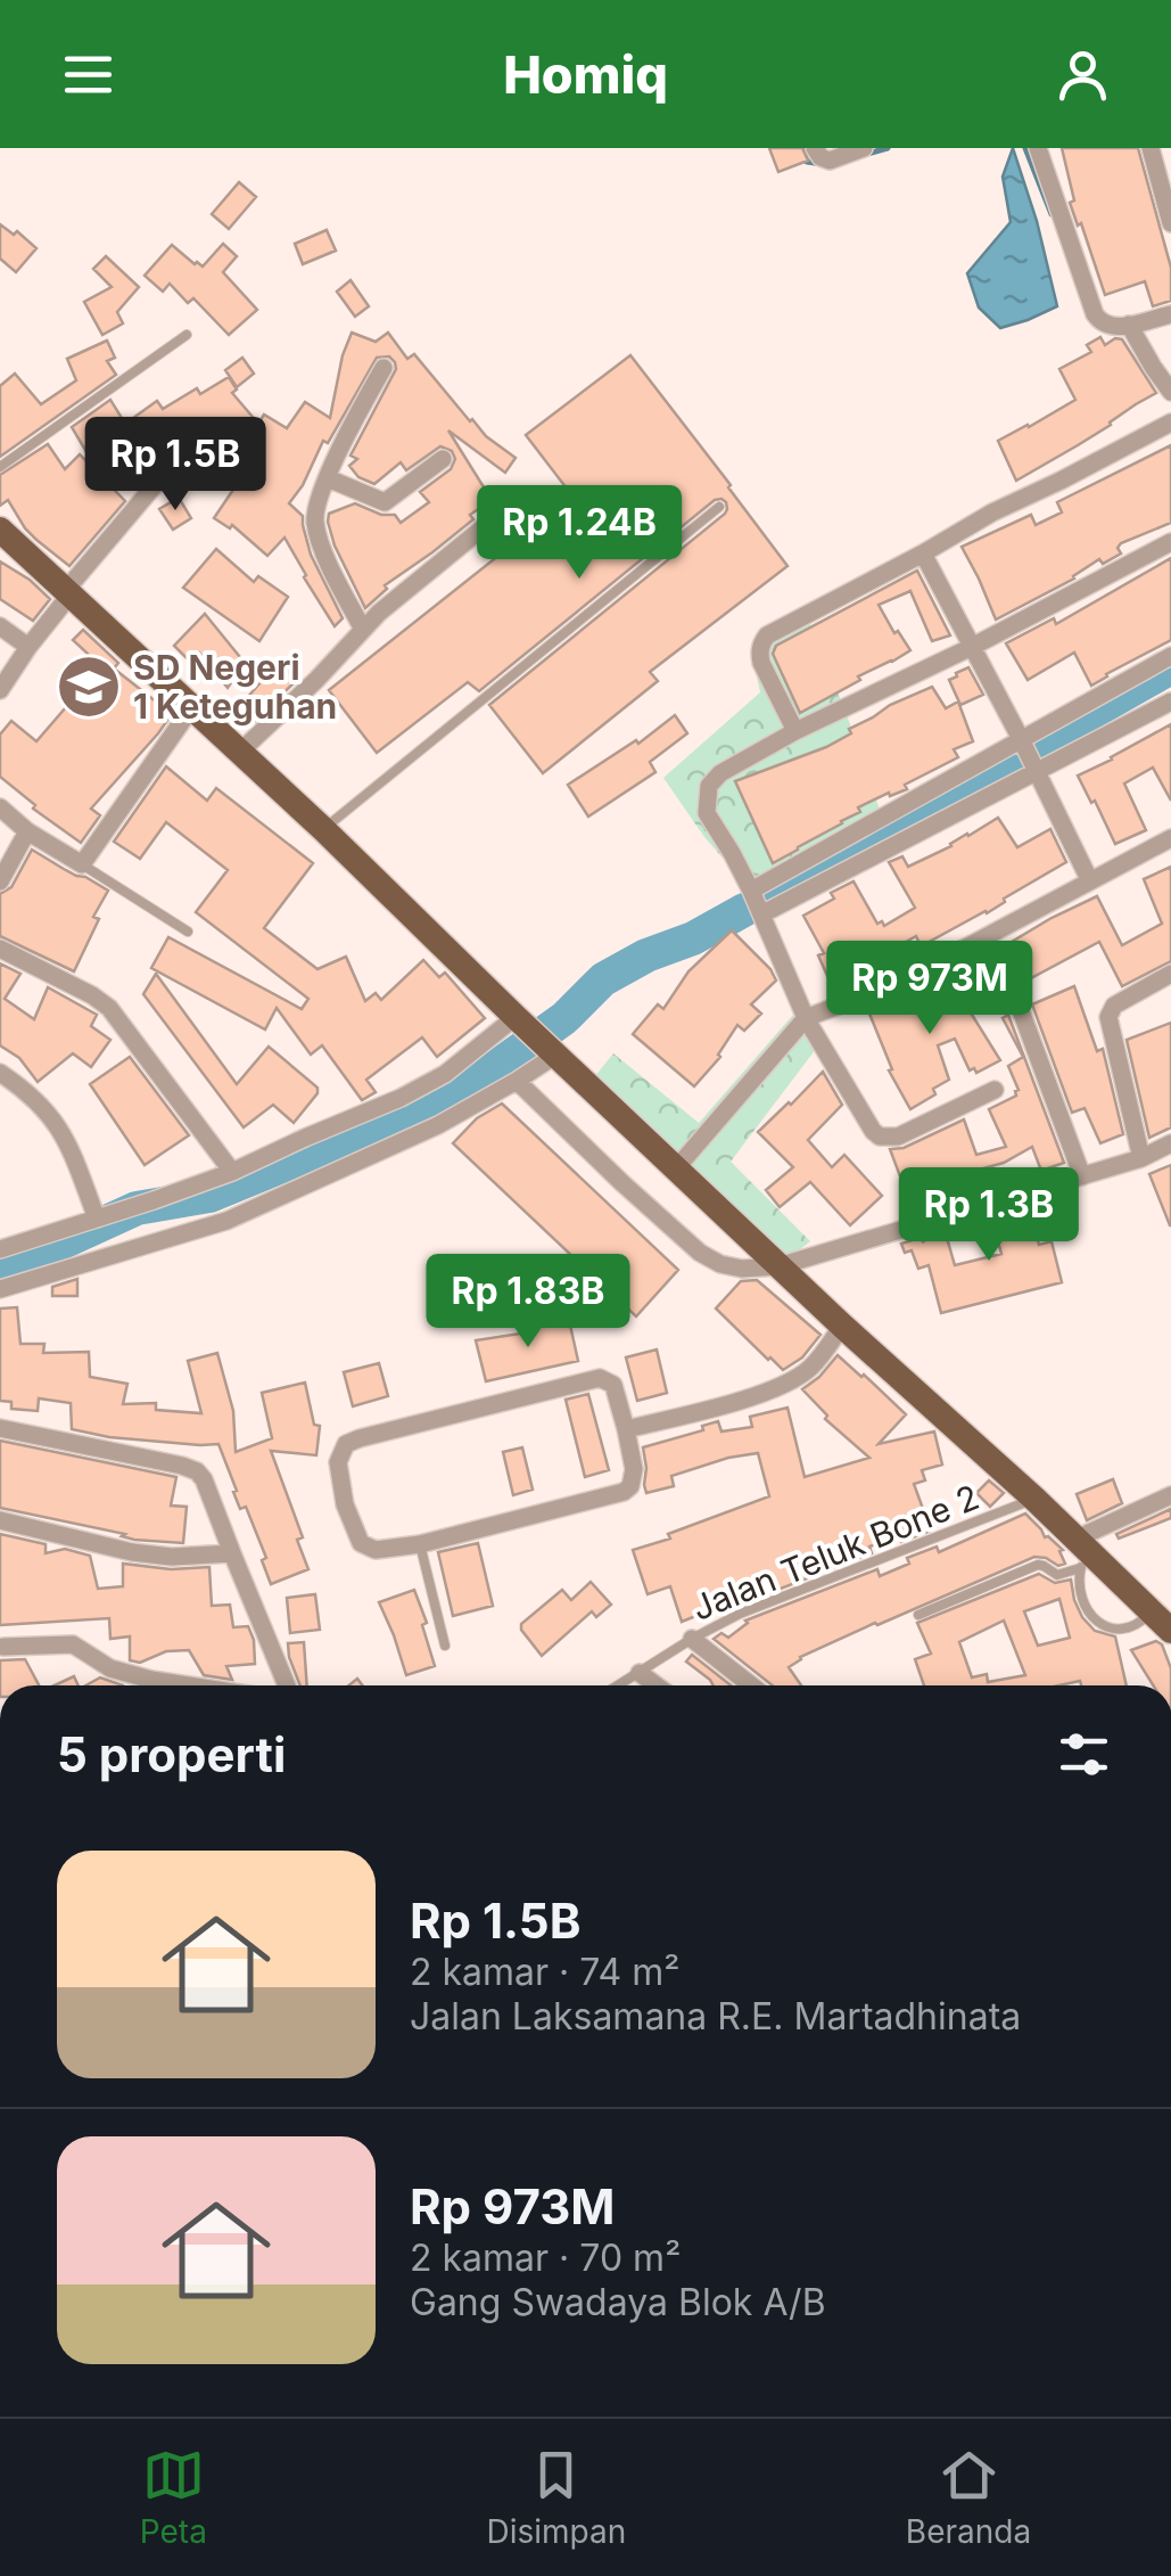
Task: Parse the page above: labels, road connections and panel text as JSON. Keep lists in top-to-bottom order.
{
  "streets": {
    "lane": ["Jalan Teluk Bone 2"]
  },
  "places": {
    "school or university": ["SD Negeri 1 Keteguhan"]
  },
  "page": {
    "header": "Homiq",
    "price": [
      "Rp 1.5B",
      "Rp 1.24B",
      "Rp 973M",
      "Rp 1.3B",
      "Rp 1.83B"
    ],
    "heading": "5 properti",
    "list": [
      {
        "name": "Rp 1.5B",
        "note": "2 kamar · 74 m² · Jalan Laksamana R.E. Martadhinata"
      },
      {
        "name": "Rp 973M",
        "note": "2 kamar · 70 m² · Gang Swadaya Blok A/B"
      }
    ],
    "tabs": ["Peta", "Disimpan", "Beranda"]
  }
}
